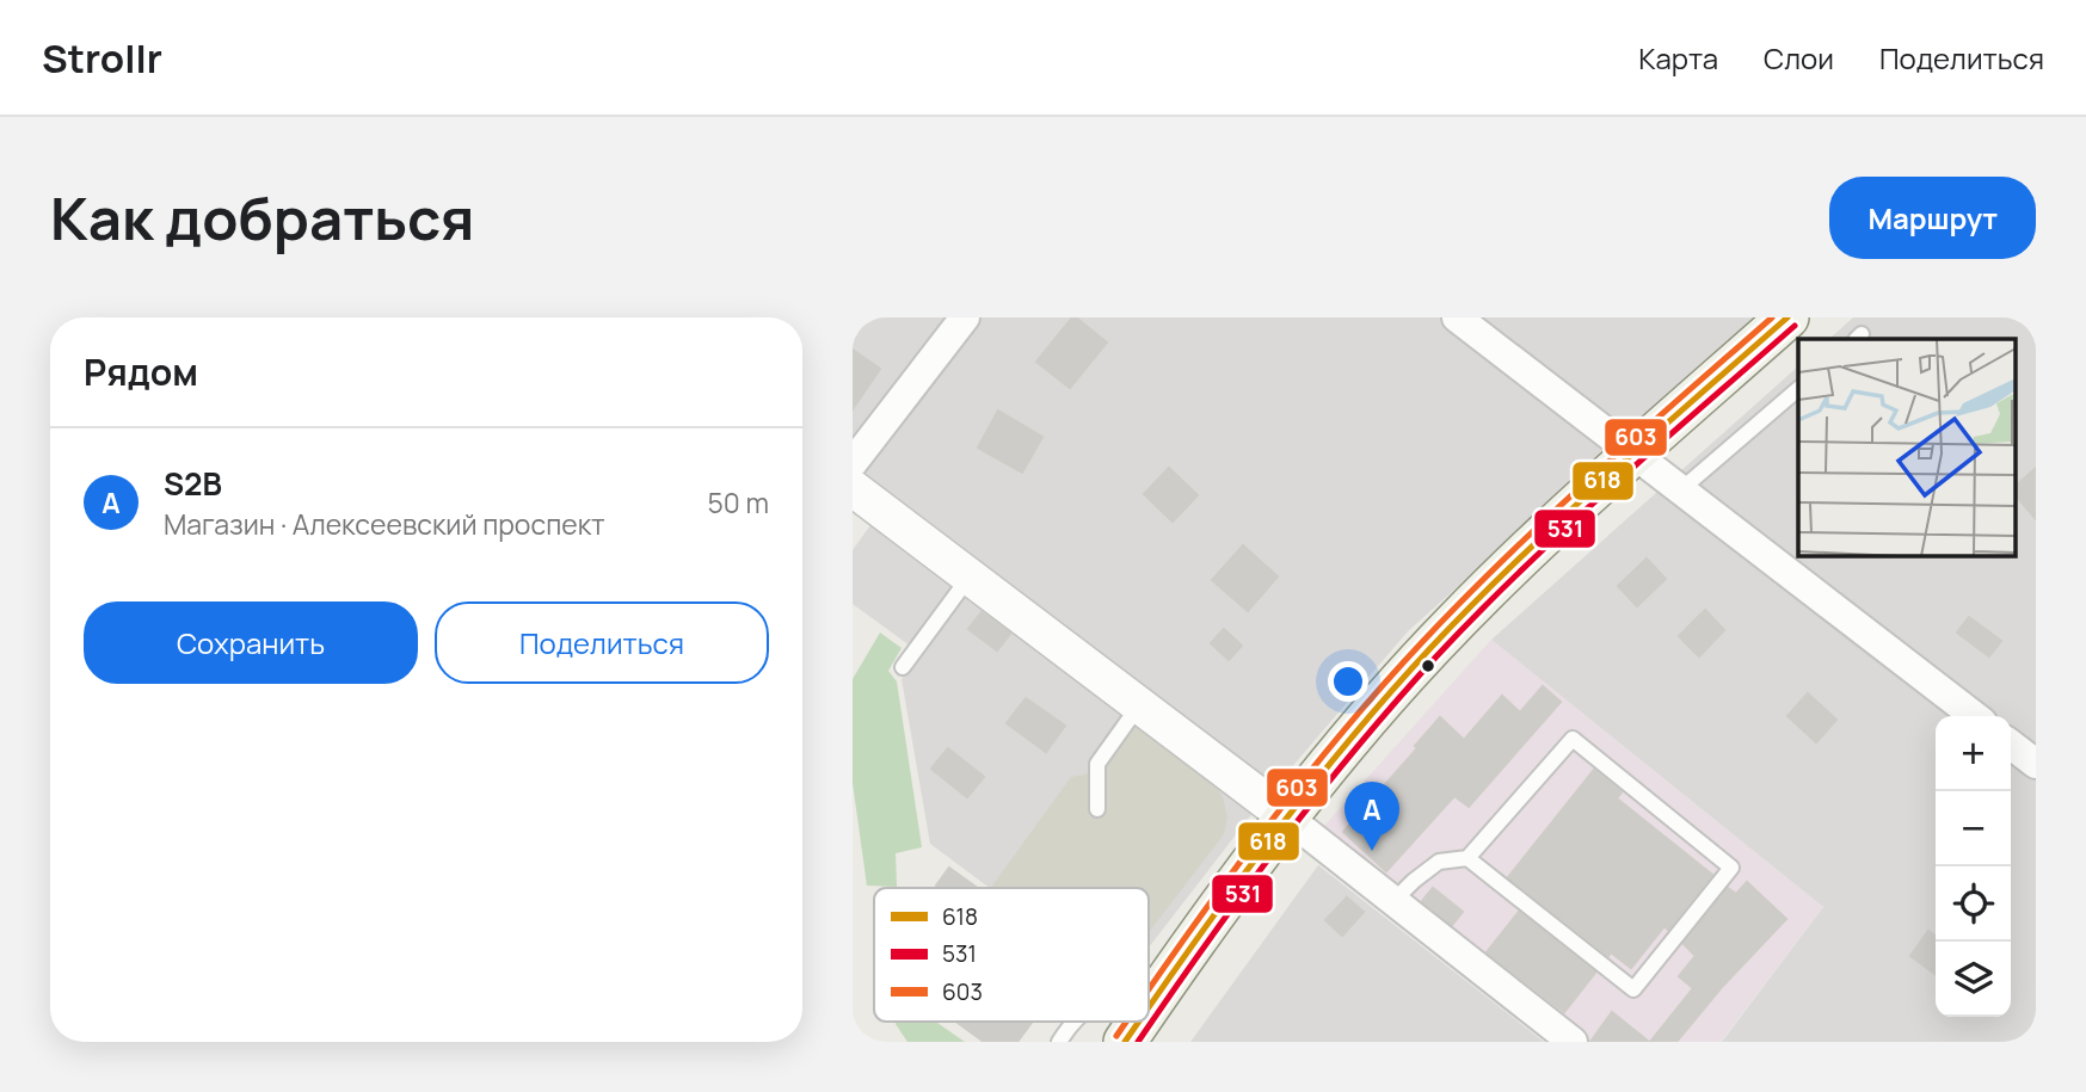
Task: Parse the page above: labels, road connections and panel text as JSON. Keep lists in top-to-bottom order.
{
  "lines": ["transit line 618", "transit line 603", "transit line 531"],
  "legend": ["618", "531", "603"],
  "page": {
    "header": "Strollr",
    "nav": ["Карта", "Слои", "Поделиться"],
    "buttons": [
      "Маршрут",
      ["Сохранить", "Поделиться"]
    ],
    "title": "Как добраться",
    "heading": "Рядом",
    "list": [
      {
        "mark": "A",
        "name": "S2B",
        "note": "Магазин · Алексеевский проспект",
        "value": "50 m"
      }
    ],
    "map_buttons": ["+", "−"],
    "pins": "A"
  }
}
